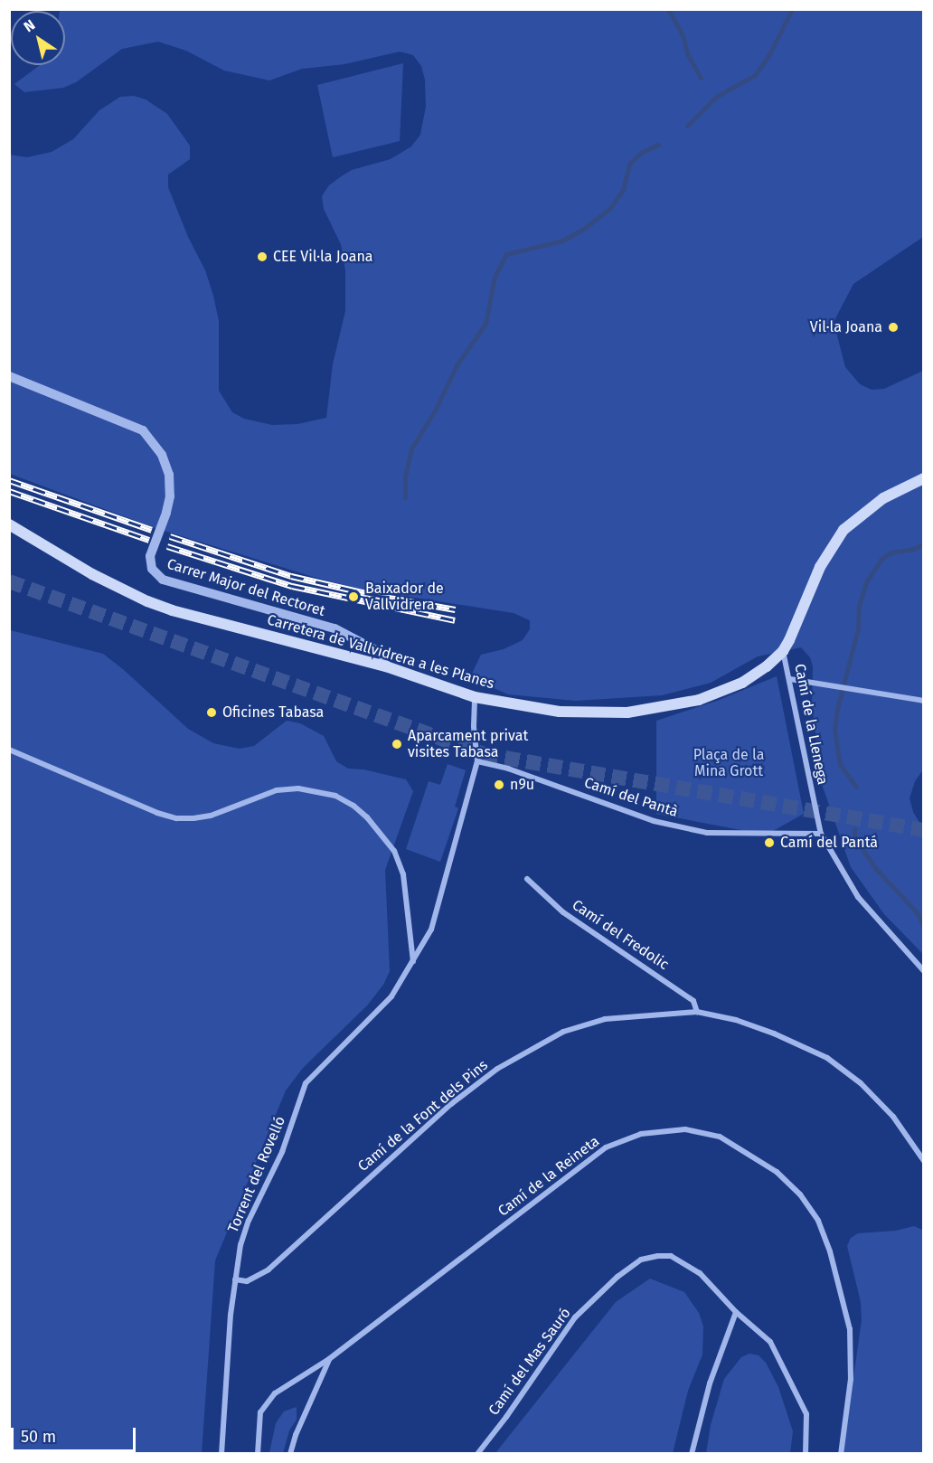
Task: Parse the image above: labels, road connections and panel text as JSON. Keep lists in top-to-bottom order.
{
  "streets": {
    "main road": ["Carretera de Vallvidrera a les Planes"],
    "street": [
      "Carrer Major del Rectoret",
      "Camí de la Llenega",
      "Camí del Pantà",
      "Camí del Fredolic",
      "Camí de la Font dels Pins",
      "Torrent del Rovelló",
      "Camí de la Reineta",
      "Camí del Mas Sauró"
    ]
  },
  "crossings": [
    ["Carrer Major del Rectoret", "Carretera de Vallvidrera a les Planes"],
    ["Carretera de Vallvidrera a les Planes", "Camí de la Llenega"],
    ["Carretera de Vallvidrera a les Planes", "Torrent del Rovelló"],
    ["Camí de la Llenega", "Camí del Pantà"],
    ["Camí del Pantà", "Torrent del Rovelló"],
    ["Camí del Fredolic", "Camí de la Font dels Pins"],
    ["Camí de la Font dels Pins", "Torrent del Rovelló"]
  ],
  "parks": ["Plaça de la Mina Grott"],
  "places": [
    "CEE Vil·la Joana",
    "Vil·la Joana",
    "Baixador de Vallvidrera",
    "Oficines Tabasa",
    "Aparcament privat visites Tabasa",
    "n9u",
    "Camí del Pantá"
  ],
  "scale_bar": "50 m",
  "north": "top left"
}
